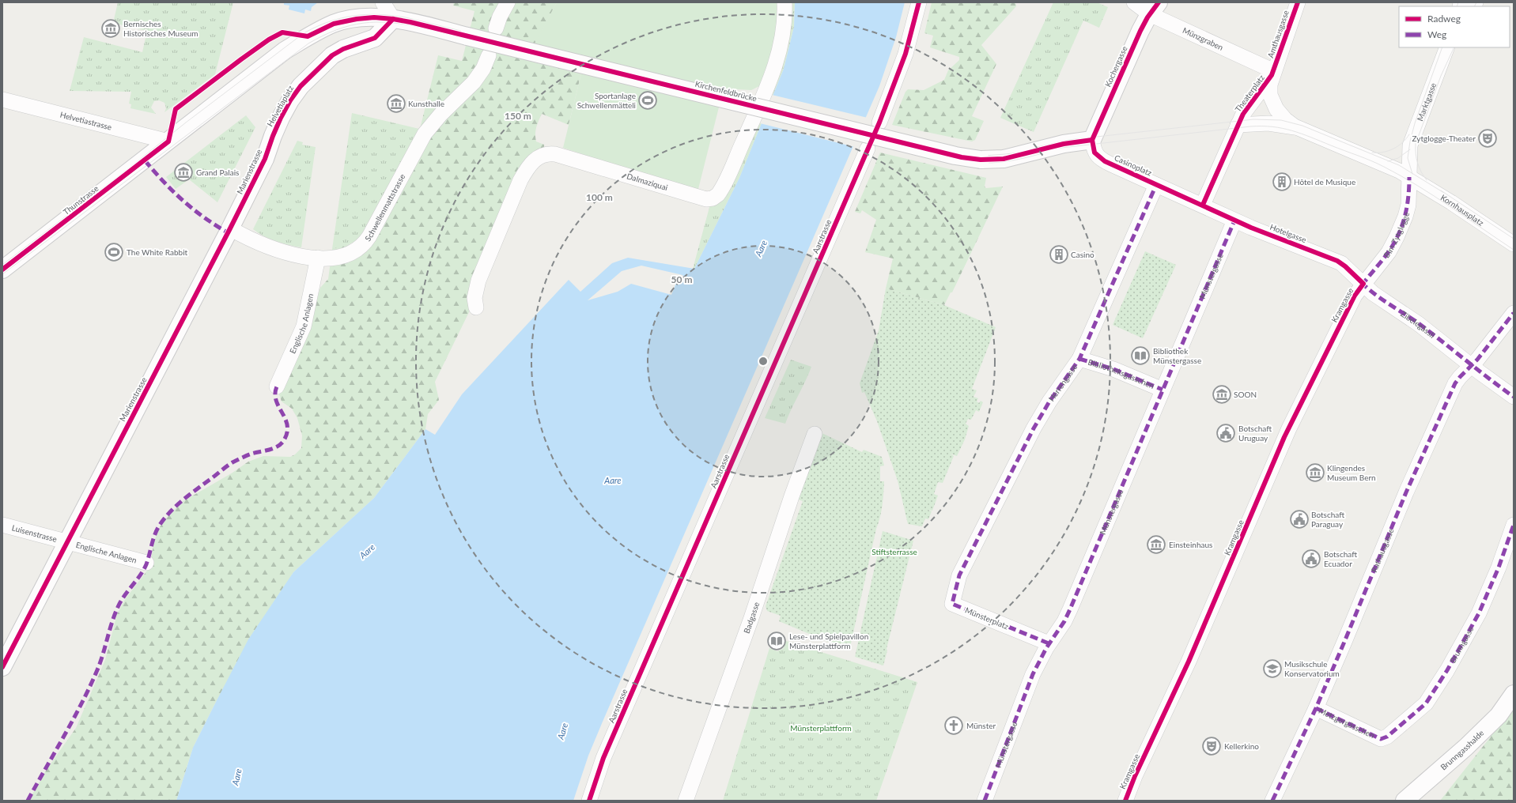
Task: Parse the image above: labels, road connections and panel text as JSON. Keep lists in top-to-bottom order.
{
  "streets": {
    "street": [
      "Amthausgasse",
      "Münzgraben",
      "Kochergasse",
      "Kirchenfeldbrücke",
      "Theaterplatz",
      "Marktgasse",
      "Helvetiaplatz",
      "Helvetiastrasse",
      "Casinoplatz",
      "Marienstrasse",
      "Dalmaziquai",
      "Thunstrasse",
      "Schwellenmattstrasse",
      "Kornhausplatz",
      "Hotelgasse",
      "Bim Zytglogge",
      "Aarstrasse",
      "Münstergasse",
      "Kramgasse",
      "Englische Anlagen",
      "Zibelegässli",
      "Bibliotheksgässchen",
      "Herrengasse",
      "Luisenstrasse",
      "Rathausgasse",
      "Badgasse",
      "Münsterplatz",
      "Brunngasse",
      "Metzgergässchen",
      "Brunngasshalde"
    ]
  },
  "crossings": [
    ["Amthausgasse", "Münzgraben"],
    ["Amthausgasse", "Theaterplatz"],
    ["Münzgraben", "Kochergasse"],
    ["Münzgraben", "Theaterplatz"],
    ["Kochergasse", "Kirchenfeldbrücke"],
    ["Kochergasse", "Casinoplatz"],
    ["Kirchenfeldbrücke", "Helvetiaplatz"],
    ["Kirchenfeldbrücke", "Casinoplatz"],
    ["Kirchenfeldbrücke", "Thunstrasse"],
    ["Theaterplatz", "Marktgasse"],
    ["Theaterplatz", "Kornhausplatz"],
    ["Theaterplatz", "Bim Zytglogge"],
    ["Marktgasse", "Kornhausplatz"],
    ["Marktgasse", "Bim Zytglogge"],
    ["Helvetiaplatz", "Marienstrasse"],
    ["Helvetiaplatz", "Thunstrasse"],
    ["Helvetiastrasse", "Thunstrasse"],
    ["Casinoplatz", "Hotelgasse"],
    ["Casinoplatz", "Herrengasse"],
    ["Marienstrasse", "Schwellenmattstrasse"],
    ["Marienstrasse", "Englische Anlagen"],
    ["Marienstrasse", "Luisenstrasse"],
    ["Schwellenmattstrasse", "Englische Anlagen"],
    ["Kornhausplatz", "Bim Zytglogge"],
    ["Hotelgasse", "Bim Zytglogge"],
    ["Hotelgasse", "Münstergasse"],
    ["Hotelgasse", "Kramgasse"],
    ["Hotelgasse", "Zibelegässli"],
    ["Bim Zytglogge", "Kramgasse"],
    ["Bim Zytglogge", "Zibelegässli"],
    ["Münstergasse", "Bibliotheksgässchen"],
    ["Münstergasse", "Münsterplatz"],
    ["Kramgasse", "Zibelegässli"],
    ["Englische Anlagen", "Luisenstrasse"],
    ["Zibelegässli", "Rathausgasse"],
    ["Bibliotheksgässchen", "Herrengasse"],
    ["Herrengasse", "Münsterplatz"],
    ["Rathausgasse", "Metzgergässchen"],
    ["Brunngasse", "Metzgergässchen"]
  ],
  "water": ["Aare"],
  "parks": ["Stiftsterrasse", "Münsterplattform"],
  "places": {
    "museum": [
      "Bernisches Historisches Museum",
      "Kunsthalle",
      "Grand Palais",
      "SOON",
      "Klingendes Museum Bern",
      "Einsteinhaus"
    ],
    "sports": ["Sportanlage Schwellenmätteli", "The White Rabbit"],
    "theatre": ["Zytglogge-Theater", "Kellerkino"],
    "building": ["Hôtel de Musique", "Casino"],
    "library": ["Bibliothek Münstergasse", "Lese- und Spielpavillon Münsterplattform"],
    "public building": ["Botschaft Uruguay", "Botschaft Paraguay", "Botschaft Ecuador"],
    "school or university": ["Musikschule Konservatorium"],
    "church": ["Münster"]
  },
  "legend": ["Radweg", "Weg"],
  "rings": ["150 m", "100 m", "50 m"]
}
